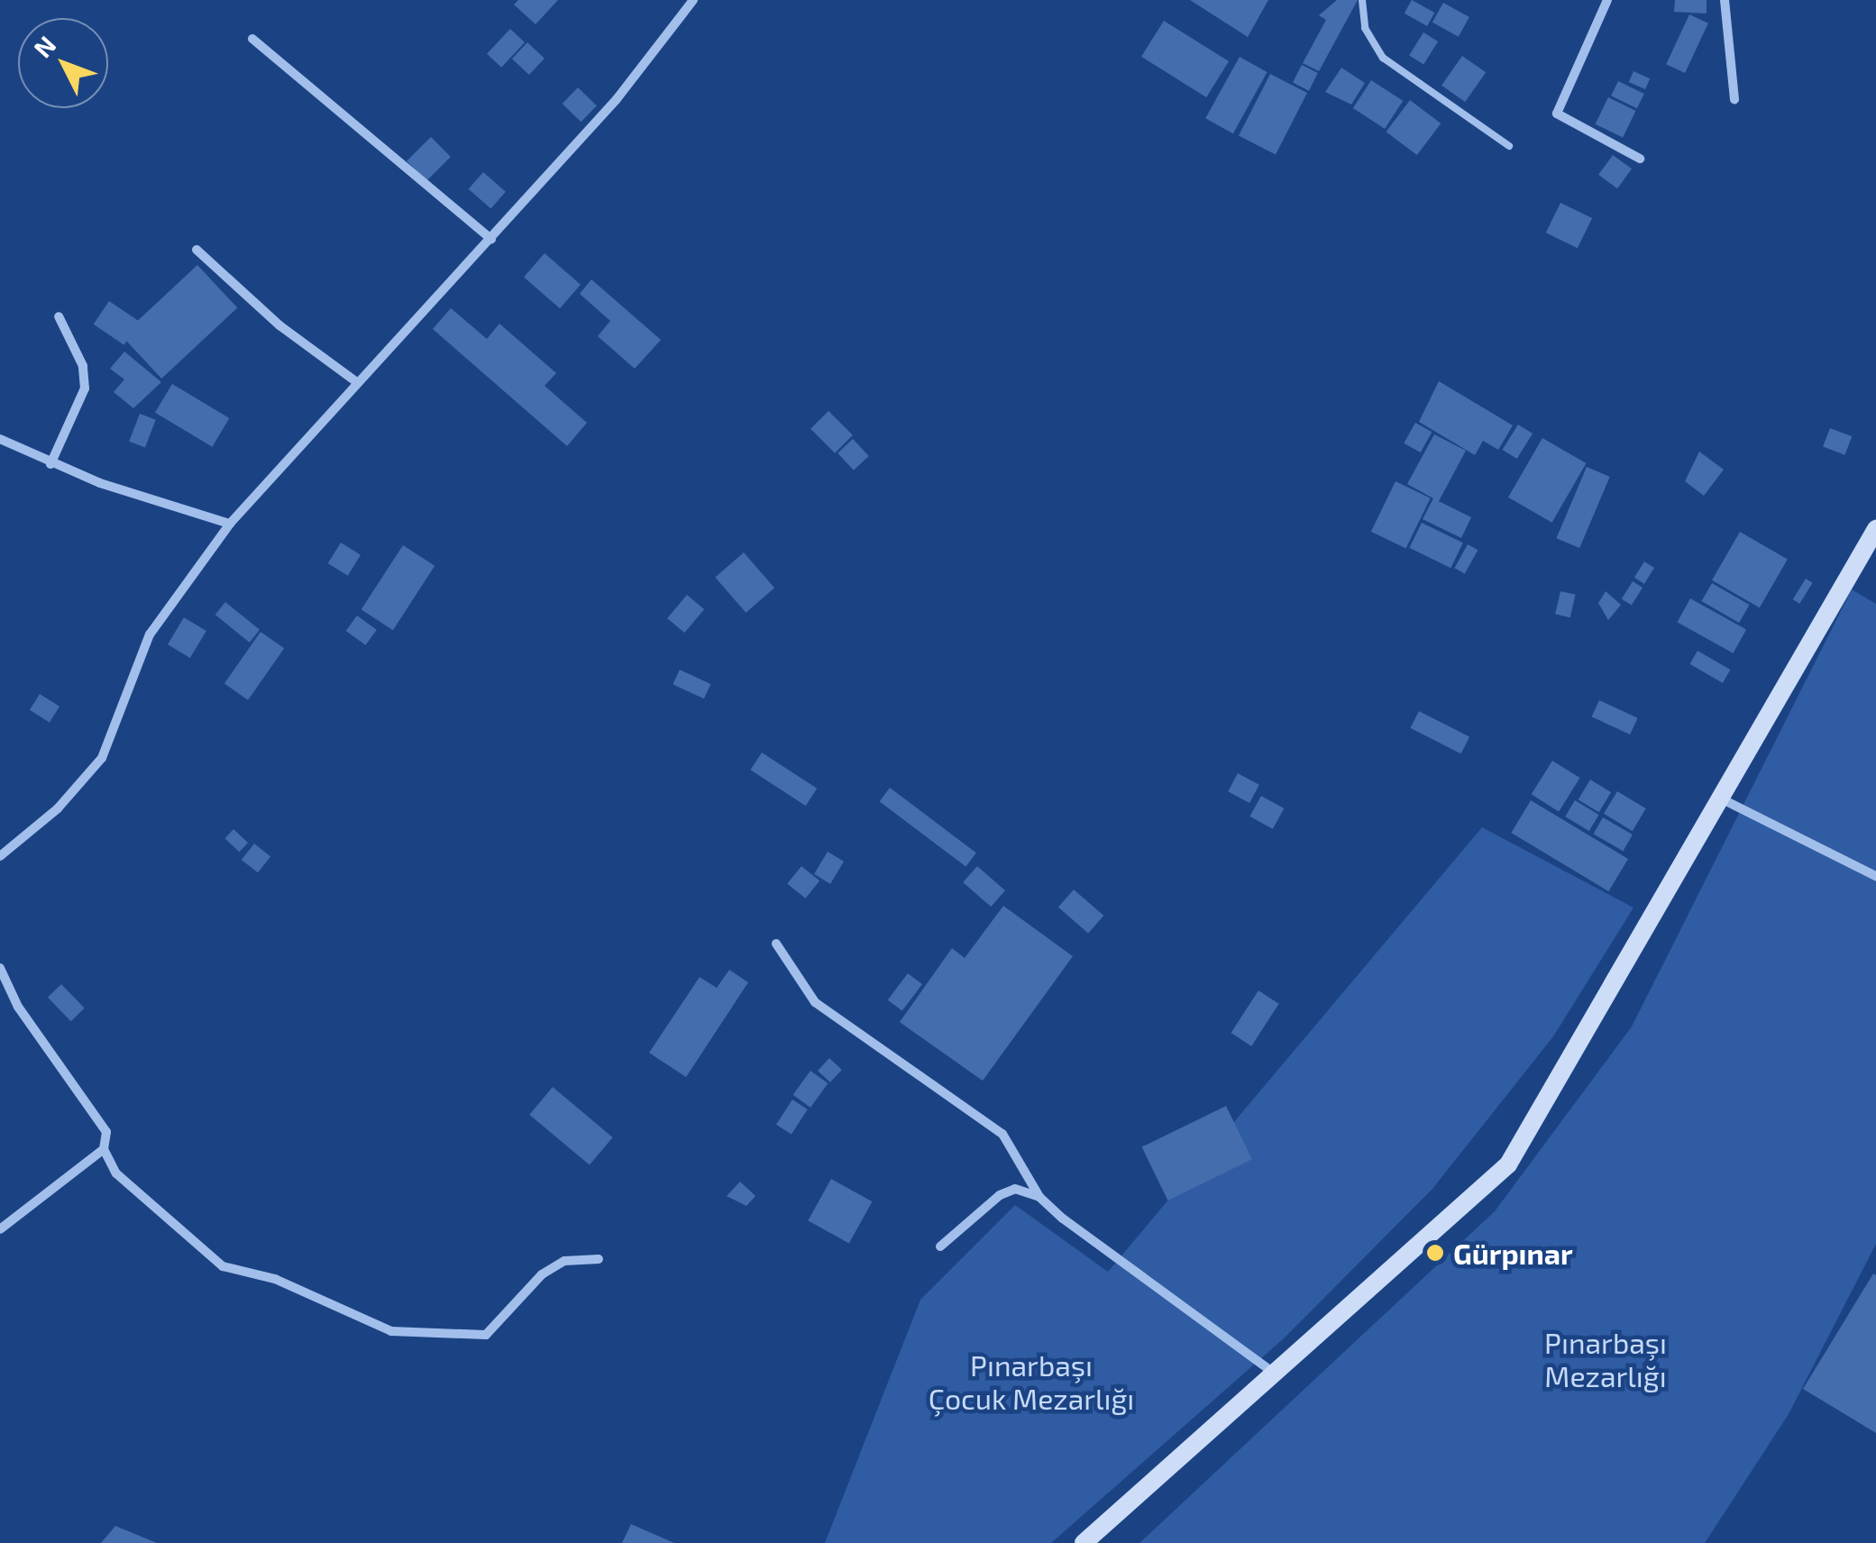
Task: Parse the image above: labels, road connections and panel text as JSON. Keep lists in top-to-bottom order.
{
  "parks": ["Pınarbaşı Mezarlığı", "Pınarbaşı Çocuk Mezarlığı"],
  "places": ["Gürpınar"],
  "north": "top left"
}
